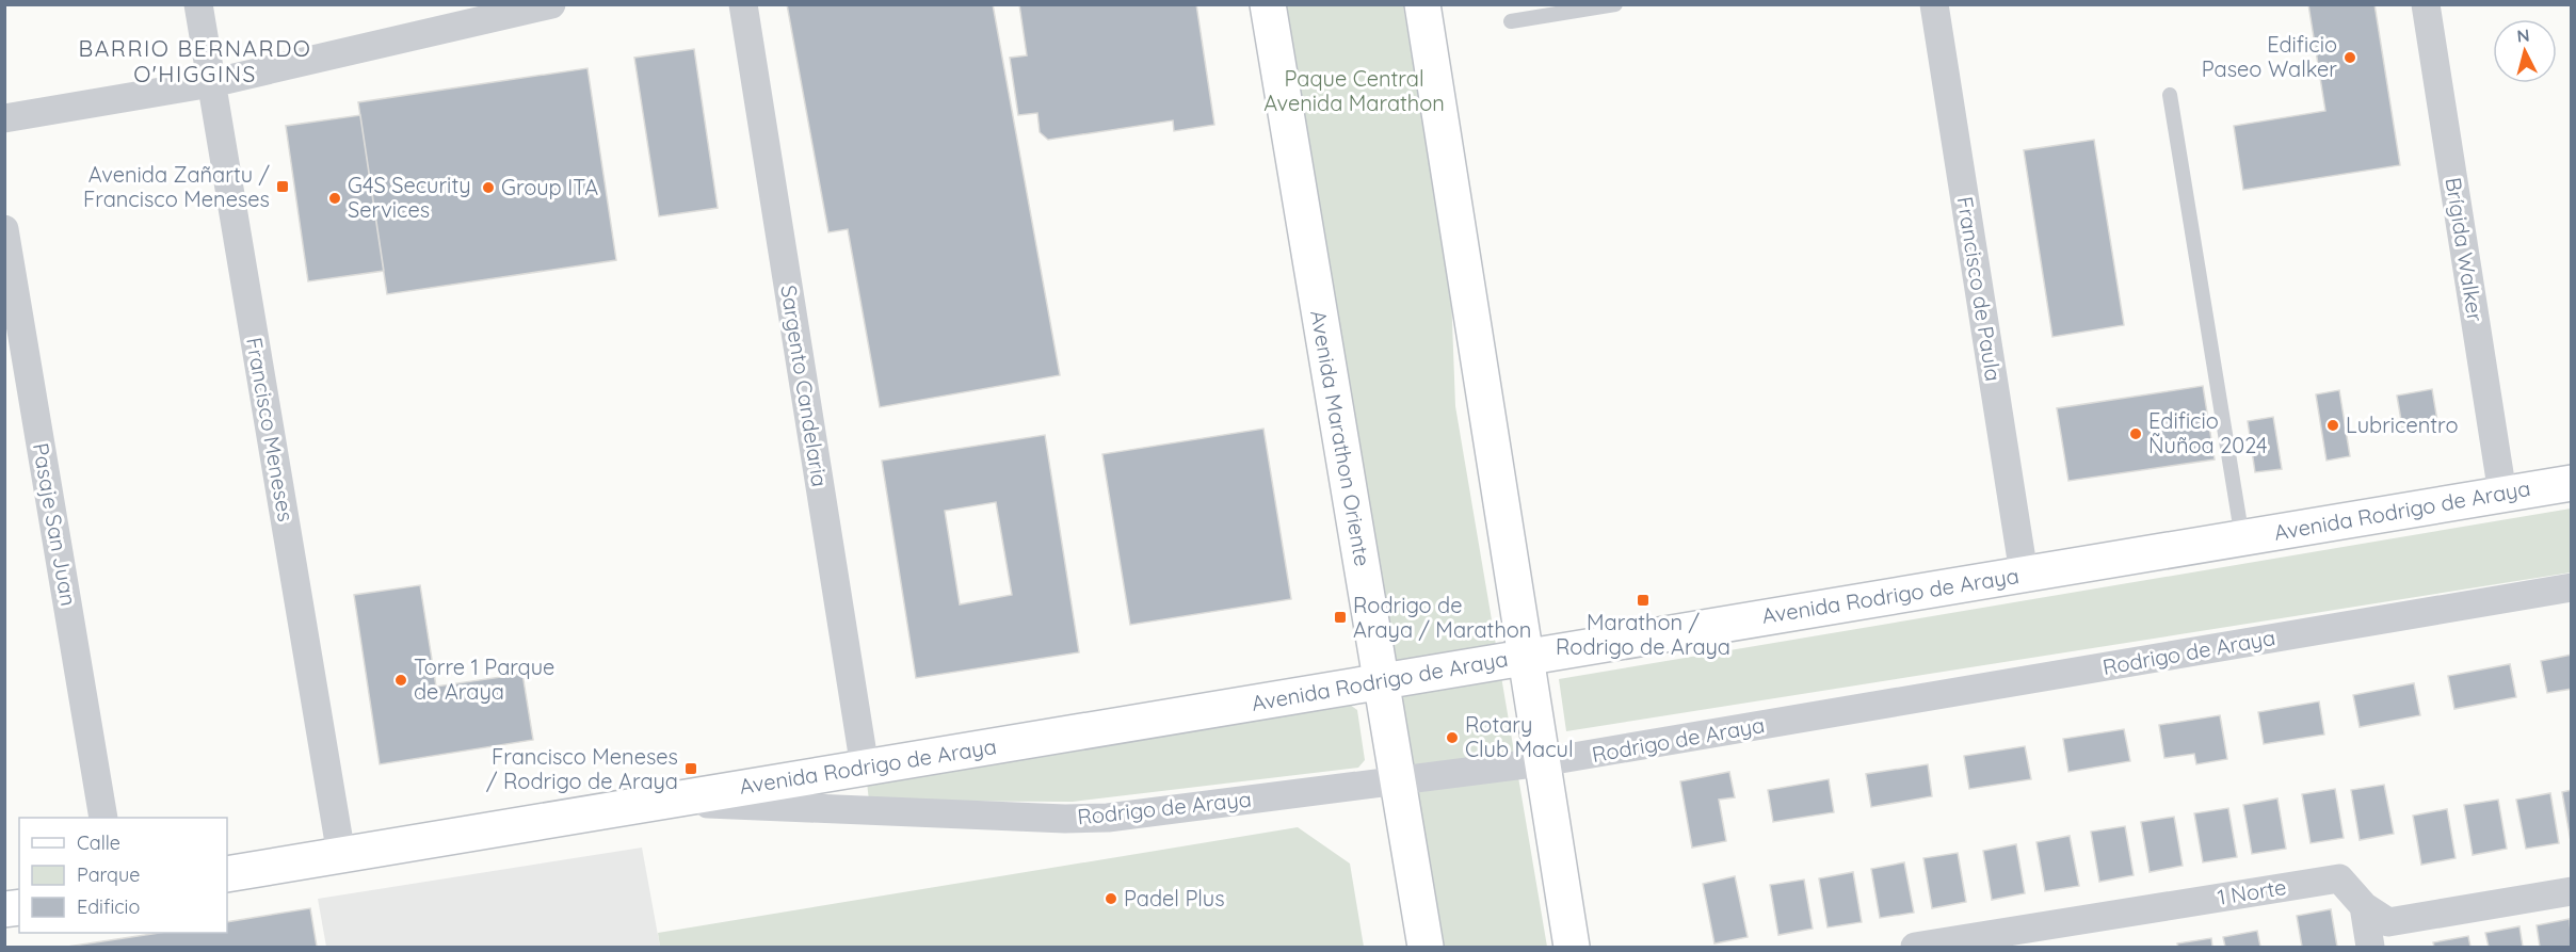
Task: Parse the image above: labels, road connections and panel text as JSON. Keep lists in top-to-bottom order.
{
  "streets": {
    "main road": ["Avenida Marathon Oriente", "Avenida Rodrigo de Araya"],
    "street": [
      "Brígida Walker",
      "Francisco de Paula",
      "Sargento Candelaria",
      "Francisco Meneses",
      "Pasaje San Juan",
      "Rodrigo de Araya",
      "1 Norte"
    ]
  },
  "crossings": [
    ["Brígida Walker", "Avenida Rodrigo de Araya"],
    ["Francisco de Paula", "Avenida Rodrigo de Araya"],
    ["Sargento Candelaria", "Avenida Rodrigo de Araya"],
    ["Francisco Meneses", "Avenida Rodrigo de Araya"],
    ["Avenida Marathon Oriente", "Avenida Rodrigo de Araya"],
    ["Avenida Marathon Oriente", "Rodrigo de Araya"],
    ["Avenida Rodrigo de Araya", "Rodrigo de Araya"]
  ],
  "districts": ["BARRIO BERNARDO O'HIGGINS"],
  "parks": ["Paque Central Avenida Marathon"],
  "places": {
    "other": [
      "Edificio Paseo Walker",
      "Group ITA",
      "G4S Security Services",
      "Lubricentro",
      "Edificio Ñuñoa 2024",
      "Torre 1 Parque de Araya",
      "Rotary Club Macul",
      "Padel Plus"
    ],
    "transit": [
      "Avenida Zañartu / Francisco Meneses",
      "Marathon / Rodrigo de Araya",
      "Rodrigo de Araya / Marathon",
      "Francisco Meneses / Rodrigo de Araya"
    ]
  },
  "legend": ["Calle", "Parque", "Edificio"],
  "north": "top"
}
